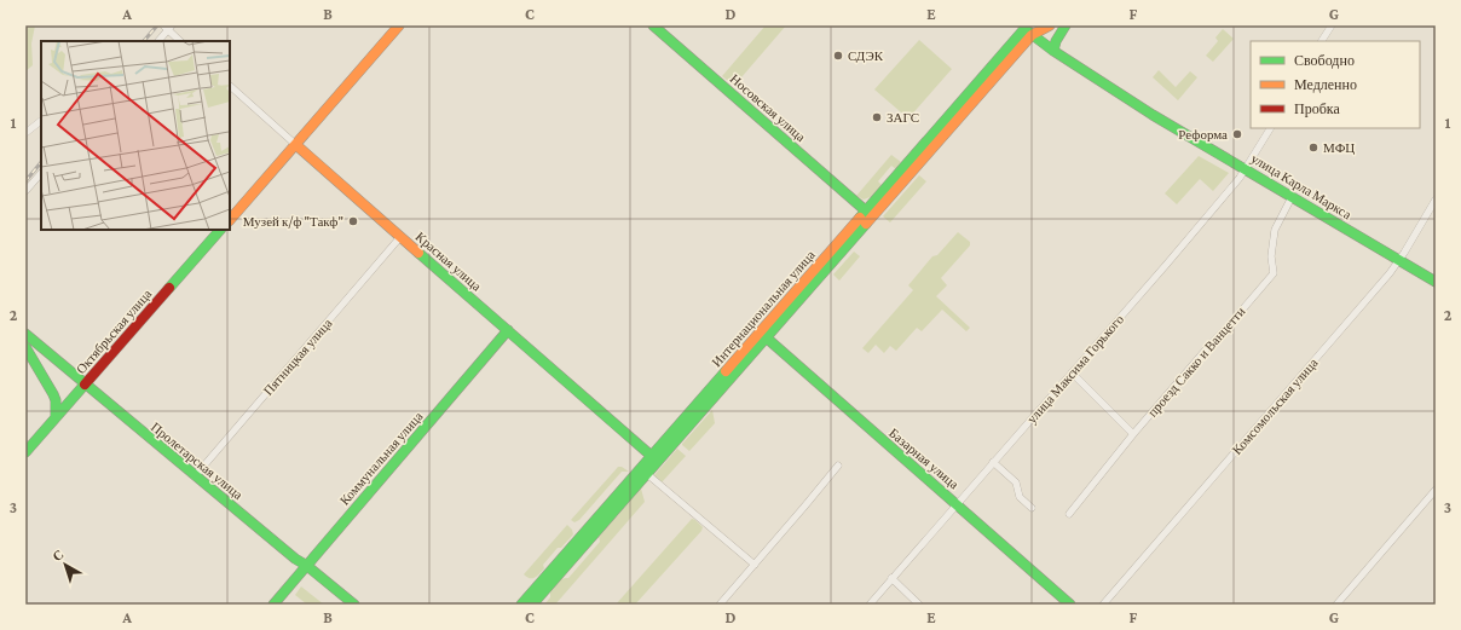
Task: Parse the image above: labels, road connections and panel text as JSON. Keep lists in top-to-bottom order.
{
  "streets": {
    "main road": [
      "Носовская улица",
      "улица Карла Маркса",
      "Красная улица",
      "Интернациональная улица",
      "Октябрьская улица",
      "Коммунальная улица",
      "Базарная улица",
      "Пролетарская улица"
    ],
    "street": [
      "Пятницкая улица",
      "проезд Сакко и Ванцетти",
      "улица Максима Горького",
      "Комсомольская улица"
    ]
  },
  "crossings": [
    ["Носовская улица", "Интернациональная улица"],
    ["улица Карла Маркса", "Интернациональная улица"],
    ["улица Карла Маркса", "проезд Сакко и Ванцетти"],
    ["улица Карла Маркса", "улица Максима Горького"],
    ["улица Карла Маркса", "Комсомольская улица"],
    ["Красная улица", "Интернациональная улица"],
    ["Красная улица", "Пятницкая улица"],
    ["Красная улица", "Коммунальная улица"],
    ["Интернациональная улица", "Базарная улица"],
    ["Октябрьская улица", "Пролетарская улица"],
    ["Пятницкая улица", "Пролетарская улица"],
    ["улица Максима Горького", "Базарная улица"],
    ["Коммунальная улица", "Пролетарская улица"]
  ],
  "places": [
    "СДЭК",
    "ЗАГС",
    "Реформа",
    "МФЦ",
    "Музей к/ф \"Такф\""
  ],
  "legend": ["Свободно", "Медленно", "Пробка"],
  "north": "top left",
  "grid": {
    "columns": [
      "A",
      "B",
      "C",
      "D",
      "E",
      "F",
      "G"
    ],
    "rows": ["1", "2", "3"]
  }
}
